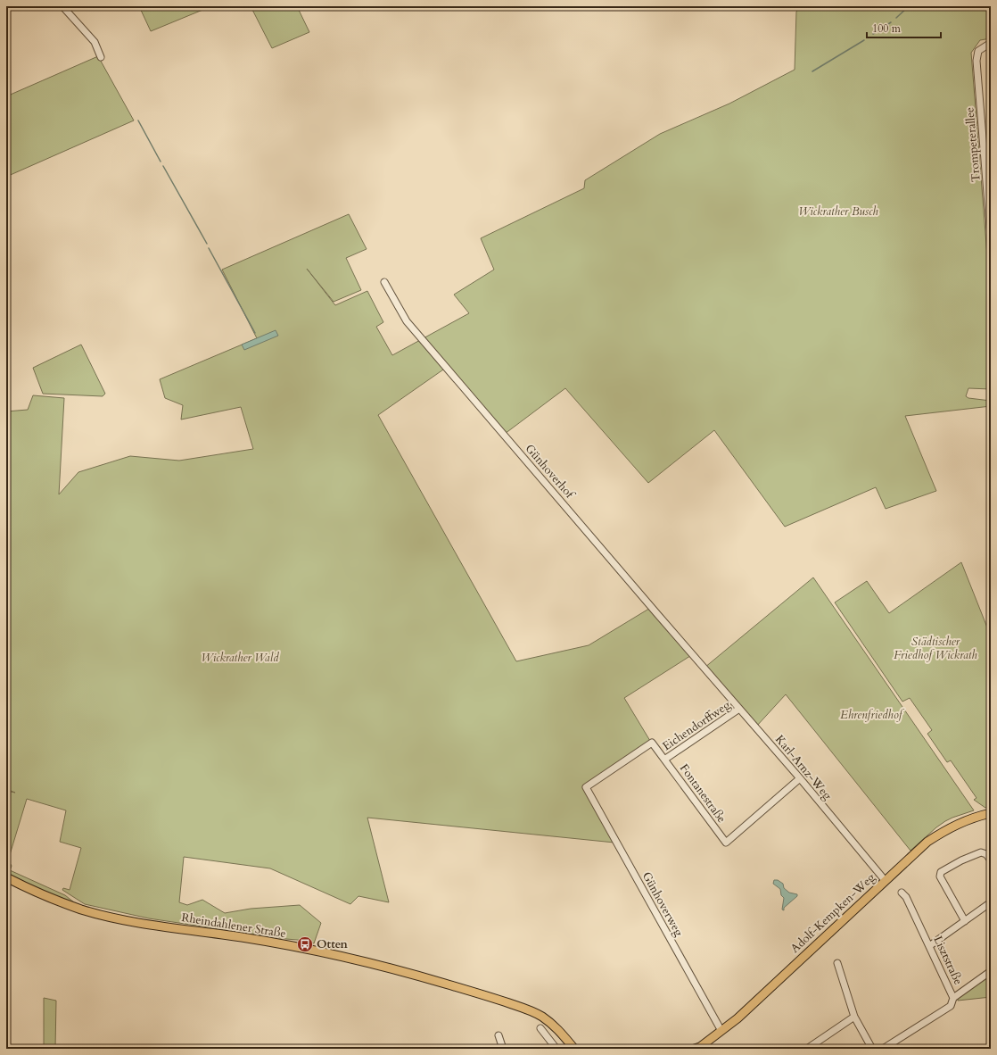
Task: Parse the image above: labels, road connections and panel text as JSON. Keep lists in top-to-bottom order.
{
  "streets": {
    "main road": ["Adolf-Kempken-Weg", "Rheindahlener Straße"],
    "street": [
      "Trompeterallee",
      "Günhoverhof",
      "Eichendorffweg",
      "Karl-Arnz-Weg",
      "Fontanestraße",
      "Günhoverweg",
      "Lisztstraße"
    ]
  },
  "crossings": [
    ["Günhoverhof", "Karl-Arnz-Weg"],
    ["Eichendorffweg", "Karl-Arnz-Weg"],
    ["Eichendorffweg", "Fontanestraße"],
    ["Karl-Arnz-Weg", "Fontanestraße"],
    ["Karl-Arnz-Weg", "Adolf-Kempken-Weg"],
    ["Fontanestraße", "Günhoverweg"],
    ["Günhoverweg", "Adolf-Kempken-Weg"]
  ],
  "parks": [
    "Wickrather Busch",
    "Städtischer Friedhof Wickrath",
    "Wickrather Wald",
    "Ehrenfriedhof"
  ],
  "places": {
    "bus stop": ["Otten"]
  },
  "scale_bar": "100 m"
}
